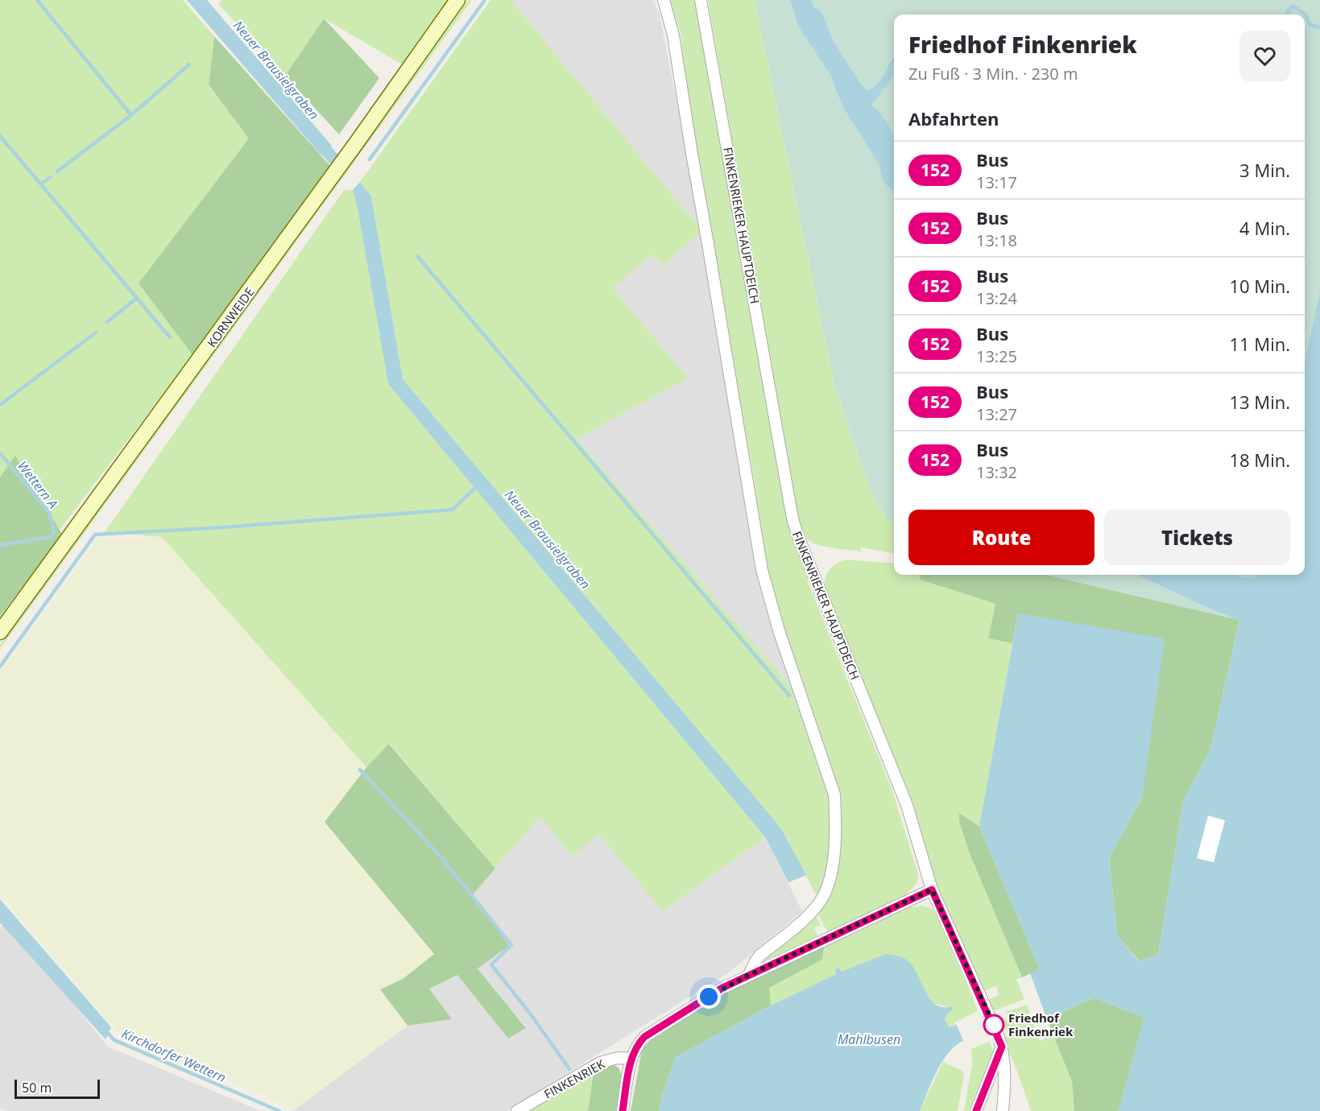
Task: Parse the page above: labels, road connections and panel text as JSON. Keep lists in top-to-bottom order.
{
  "streets": {
    "main road": ["KORNWEIDE"],
    "street": ["FINKENRIEKER HAUPTDEICH", "FINKENRIEK"]
  },
  "water": [
    "Neuer Brausielgraben",
    "Wettern A",
    "Mahlbusen",
    "Kirchdorfer Wettern"
  ],
  "places": ["Friedhof Finkenriek"],
  "lines": ["bus line 152"],
  "scale_bar": "50 m",
  "page": {
    "heading": [
      ["Friedhof Finkenriek", "Zu Fuß · 3 Min. · 230 m"],
      "Abfahrten"
    ],
    "list": [
      {
        "mark": "152",
        "name": "Bus",
        "note": "13:17",
        "value": "3 Min."
      },
      {
        "mark": "152",
        "name": "Bus",
        "note": "13:18",
        "value": "4 Min."
      },
      {
        "mark": "152",
        "name": "Bus",
        "note": "13:24",
        "value": "10 Min."
      },
      {
        "mark": "152",
        "name": "Bus",
        "note": "13:25",
        "value": "11 Min."
      },
      {
        "mark": "152",
        "name": "Bus",
        "note": "13:27",
        "value": "13 Min."
      },
      {
        "mark": "152",
        "name": "Bus",
        "note": "13:32",
        "value": "18 Min."
      }
    ],
    "buttons": ["Route", "Tickets"],
    "scale": "50 m"
  }
}
